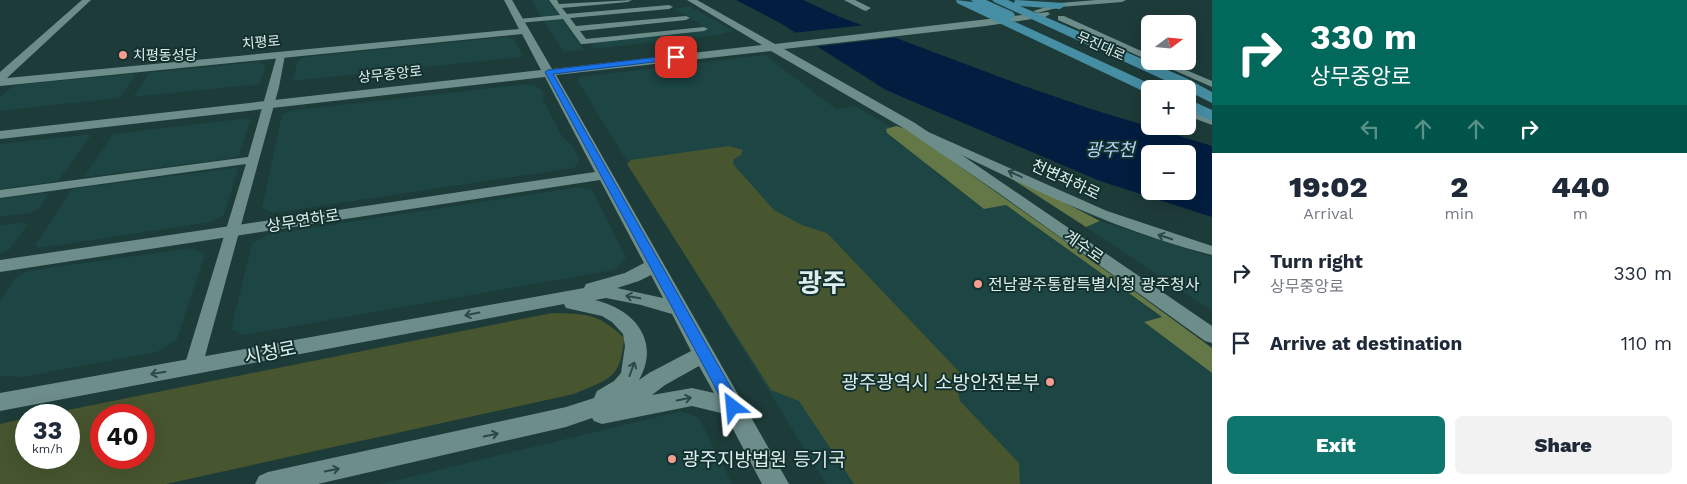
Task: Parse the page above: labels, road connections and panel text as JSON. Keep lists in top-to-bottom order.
{
  "streets": {
    "highway": ["무진대로"],
    "street": [
      "치평로",
      "상무중앙로",
      "천변좌하로",
      "상무연하로",
      "계수로",
      "시청로"
    ]
  },
  "crossings": [
    ["상무중앙로", "천변좌하로"],
    ["천변좌하로", "계수로"]
  ],
  "districts": ["광주"],
  "water": ["광주천"],
  "places": [
    "치평동성당",
    "전남광주통합특별시청 광주청사",
    "광주광역시 소방안전본부",
    "광주지방법원 등기국"
  ],
  "north": "right",
  "page": {
    "turn": ["330 m", "상무중앙로"],
    "map_buttons": ["+", "−"],
    "eta": [
      "19:02",
      "Arrival",
      "2",
      "min",
      "440",
      "m"
    ],
    "list": [
      {
        "name": "Turn right",
        "note": "상무중앙로",
        "value": "330 m"
      },
      {
        "name": "Arrive at destination",
        "value": "110 m"
      }
    ],
    "speed": "33 km/h",
    "limit": "40",
    "buttons": ["Exit", "Share"]
  }
}
